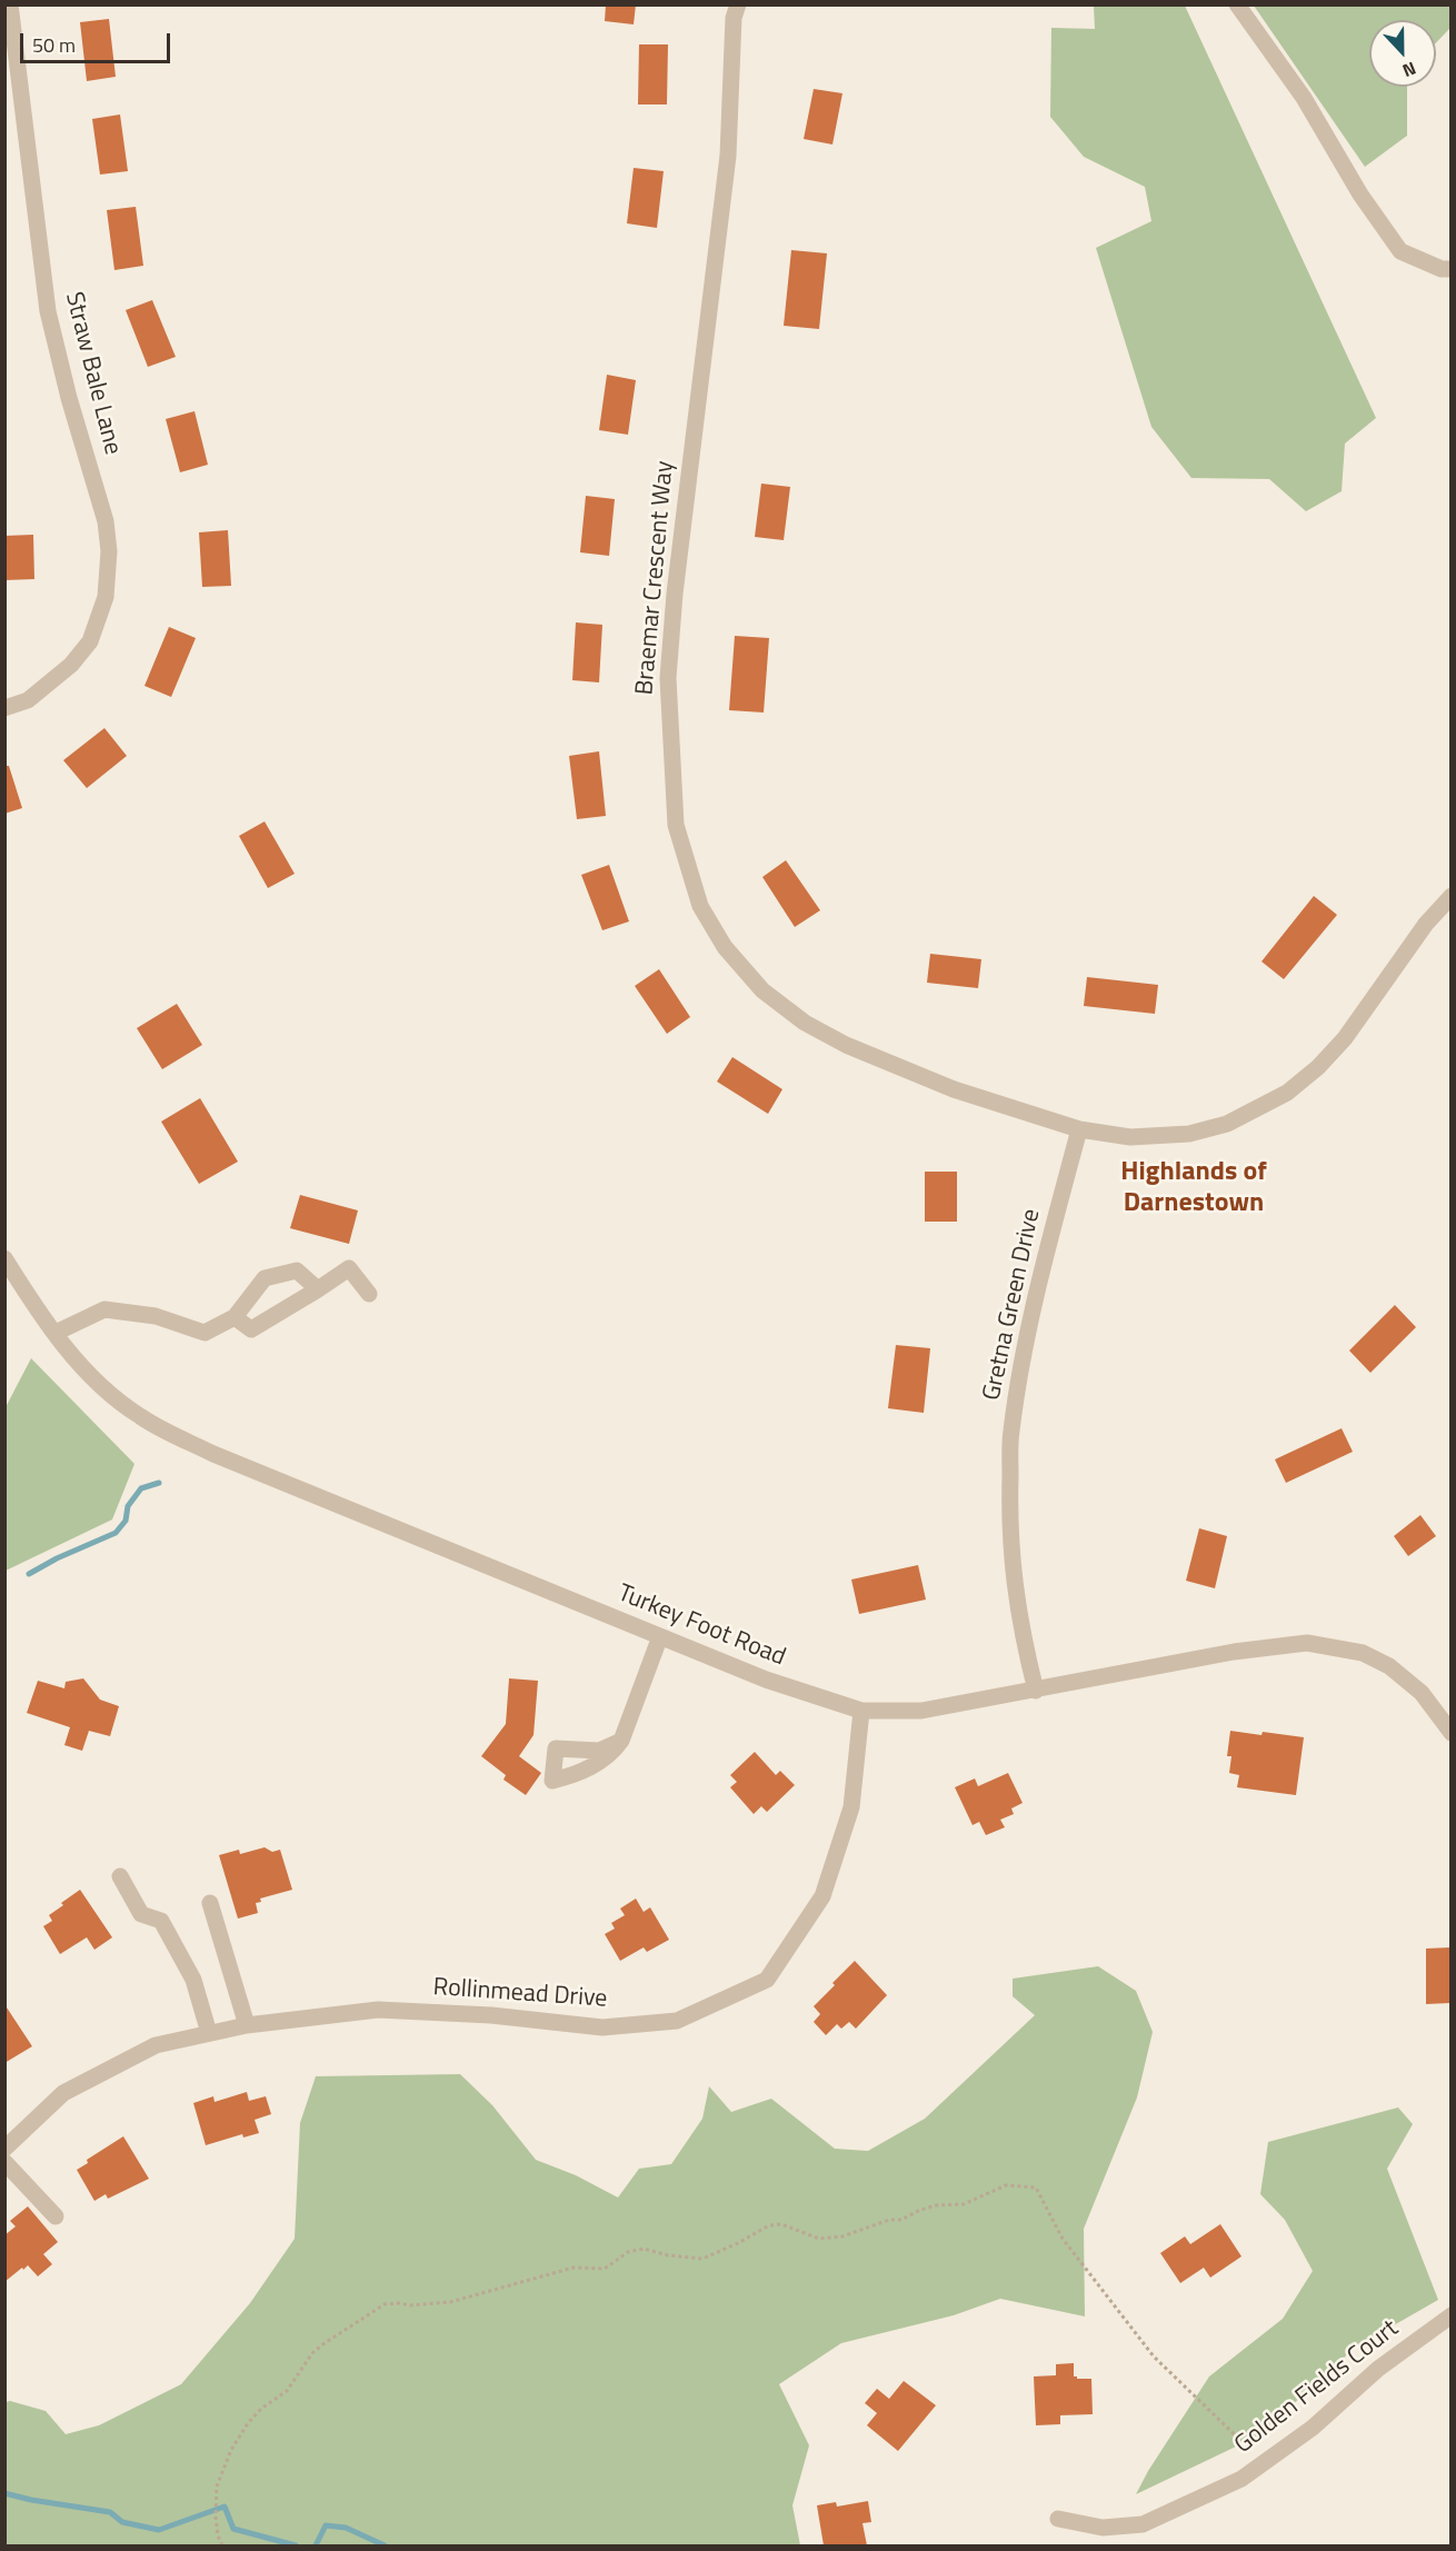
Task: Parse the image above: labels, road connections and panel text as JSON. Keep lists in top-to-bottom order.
{
  "streets": {
    "street": [
      "Straw Bale Lane",
      "Braemar Crescent Way",
      "Gretna Green Drive",
      "Turkey Foot Road",
      "Rollinmead Drive",
      "Golden Fields Court"
    ]
  },
  "crossings": [
    ["Braemar Crescent Way", "Gretna Green Drive"],
    ["Gretna Green Drive", "Turkey Foot Road"],
    ["Turkey Foot Road", "Rollinmead Drive"]
  ],
  "districts": ["Highlands of Darnestown"],
  "scale_bar": "50 m",
  "north": "bottom"
}
